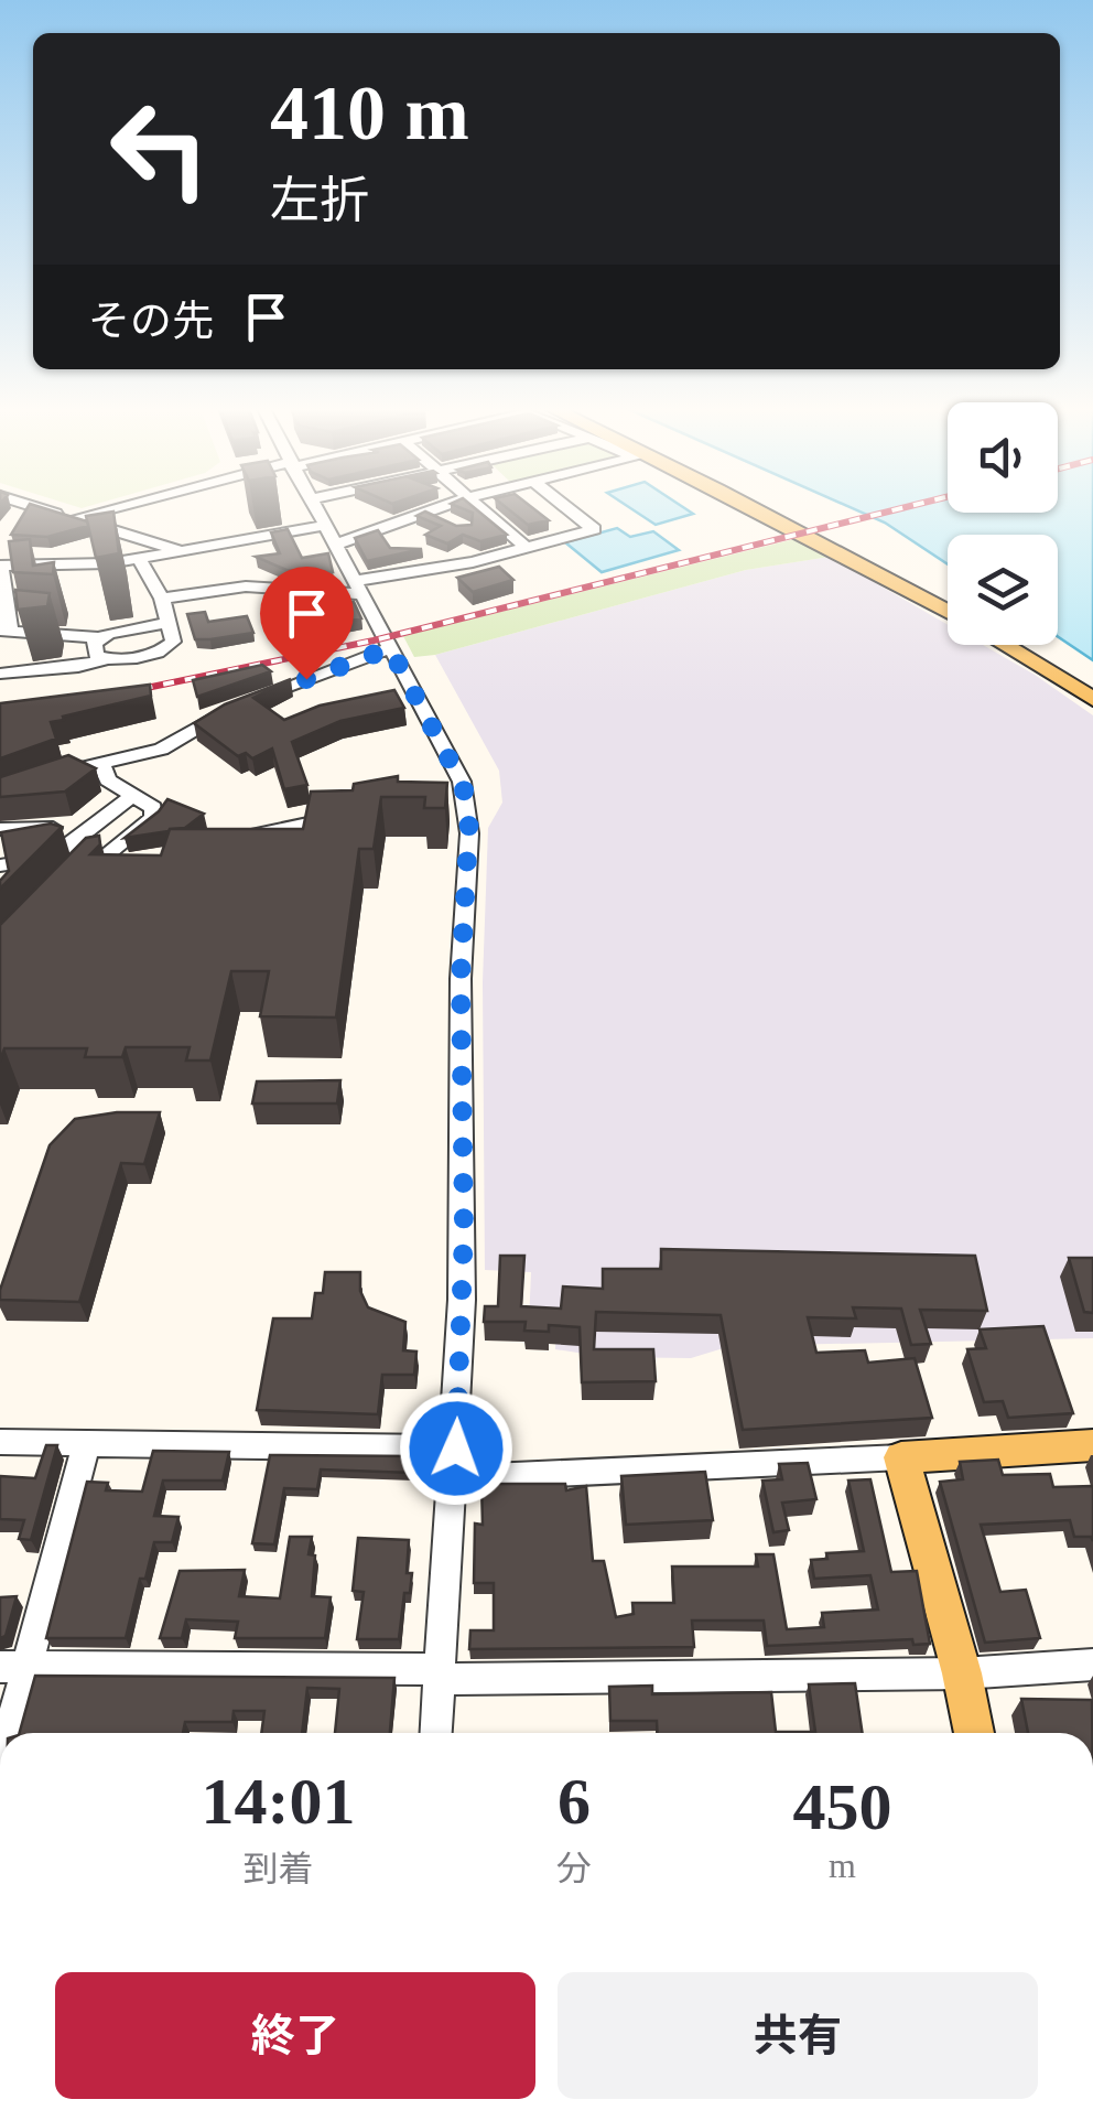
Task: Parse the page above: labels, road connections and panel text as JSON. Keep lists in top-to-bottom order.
{
  "page": {
    "turn": ["410 m", "左折"],
    "then": "その先",
    "eta": [
      "14:01",
      "到着",
      "6",
      "分",
      "450",
      "m"
    ],
    "buttons": ["終了", "共有"]
  }
}
